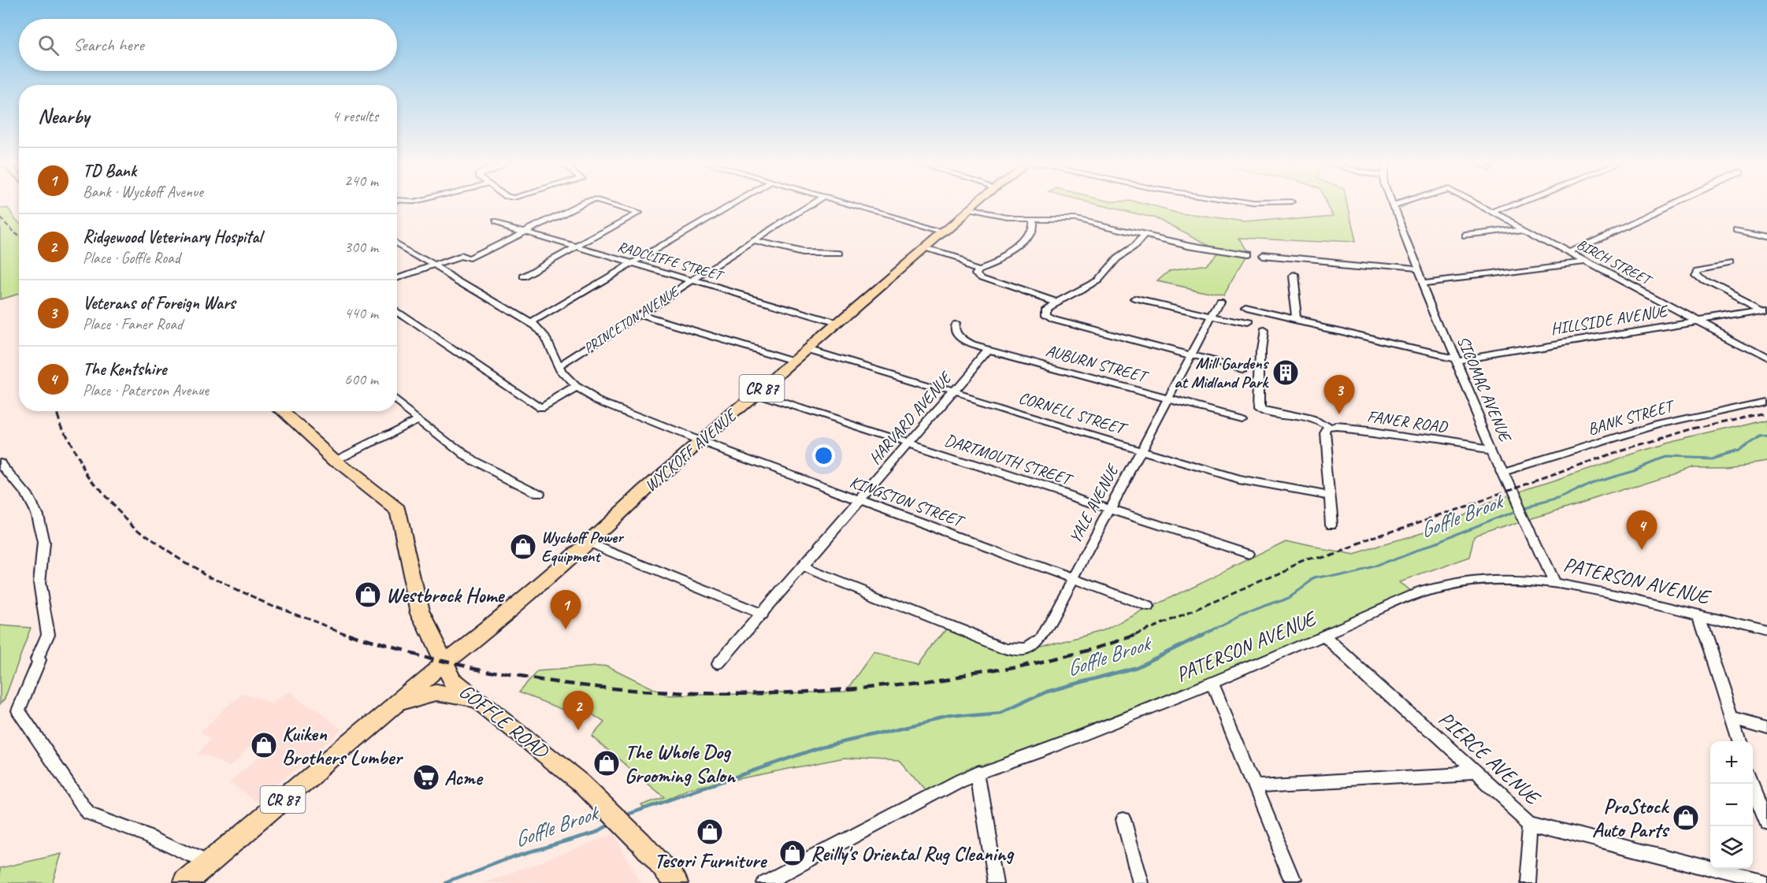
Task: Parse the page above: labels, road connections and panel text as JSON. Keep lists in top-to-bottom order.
{
  "streets": {
    "main road": ["CR 87", "WYCKOFF AVENUE", "GOFFLE ROAD"],
    "street": [
      "RADCLIFFE STREET",
      "BIRCH STREET",
      "PRINCETON AVENUE",
      "HILLSIDE AVENUE",
      "AUBURN STREET",
      "SICOMAC AVENUE",
      "CORNELL STREET",
      "BANK STREET",
      "HARVARD AVENUE",
      "FANER ROAD",
      "DARTMOUTH STREET",
      "KINGSTON STREET",
      "YALE AVENUE",
      "PATERSON AVENUE",
      "PIERCE AVENUE"
    ]
  },
  "crossings": [
    ["RADCLIFFE STREET", "PRINCETON AVENUE"],
    ["RADCLIFFE STREET", "WYCKOFF AVENUE"],
    ["BIRCH STREET", "HILLSIDE AVENUE"],
    ["PRINCETON AVENUE", "KINGSTON STREET"],
    ["HILLSIDE AVENUE", "SICOMAC AVENUE"],
    ["AUBURN STREET", "HARVARD AVENUE"],
    ["AUBURN STREET", "YALE AVENUE"],
    ["CR 87", "WYCKOFF AVENUE"],
    ["CR 87", "GOFFLE ROAD"],
    ["SICOMAC AVENUE", "BANK STREET"],
    ["SICOMAC AVENUE", "FANER ROAD"],
    ["SICOMAC AVENUE", "PATERSON AVENUE"],
    ["CORNELL STREET", "HARVARD AVENUE"],
    ["CORNELL STREET", "WYCKOFF AVENUE"],
    ["CORNELL STREET", "YALE AVENUE"],
    ["HARVARD AVENUE", "DARTMOUTH STREET"],
    ["HARVARD AVENUE", "KINGSTON STREET"],
    ["HARVARD AVENUE", "YALE AVENUE"],
    ["WYCKOFF AVENUE", "DARTMOUTH STREET"],
    ["WYCKOFF AVENUE", "KINGSTON STREET"],
    ["WYCKOFF AVENUE", "GOFFLE ROAD"],
    ["DARTMOUTH STREET", "YALE AVENUE"],
    ["KINGSTON STREET", "YALE AVENUE"],
    ["PATERSON AVENUE", "PIERCE AVENUE"]
  ],
  "water": ["Goffle Brook"],
  "places": {
    "building": ["Mill Gardens at Midland Park"],
    "shop": [
      "Wyckoff Power Equipment",
      "Westbrock Home",
      "Kuiken Brothers Lumber",
      "The Whole Dog Grooming Salon",
      "ProStock Auto Parts",
      "Tesori Furniture",
      "Reilly's Oriental Rug Cleaning"
    ],
    "supermarket": ["Acme"]
  },
  "page": {
    "search": "Search here",
    "heading": ["Nearby", "4 results"],
    "list": [
      {
        "mark": "1",
        "name": "TD Bank",
        "note": "Bank · Wyckoff Avenue",
        "value": "240 m"
      },
      {
        "mark": "2",
        "name": "Ridgewood Veterinary Hospital",
        "note": "Place · Goffle Road",
        "value": "300 m"
      },
      {
        "mark": "3",
        "name": "Veterans of Foreign Wars",
        "note": "Place · Faner Road",
        "value": "440 m"
      },
      {
        "mark": "4",
        "name": "The Kentshire",
        "note": "Place · Paterson Avenue",
        "value": "600 m"
      }
    ],
    "pins": [
      "3",
      "4",
      "1",
      "2"
    ],
    "map_buttons": ["+", "−"]
  }
}
